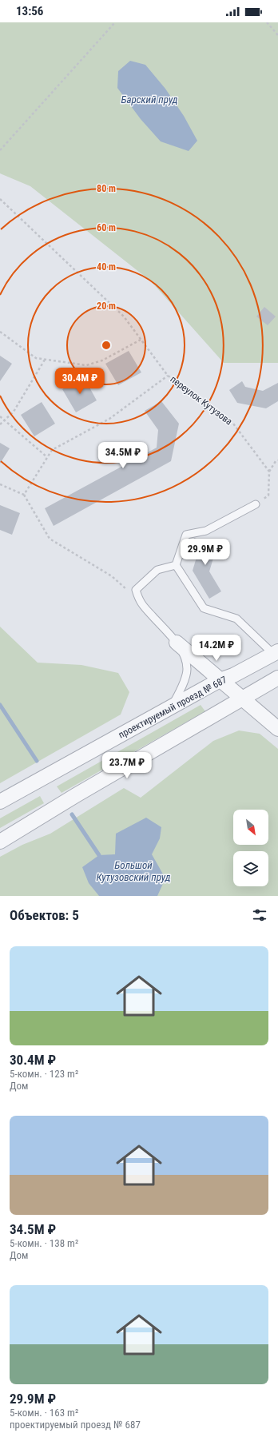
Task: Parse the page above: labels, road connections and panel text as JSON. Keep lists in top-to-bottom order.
{
  "streets": {
    "street": ["проектируемый проезд № 687"],
    "path": ["переулок Кутузова"]
  },
  "water": ["Барский пруд", "Большой Кутузовский пруд"],
  "north": "bottom right",
  "page": {
    "status": "13:56",
    "price": [
      "30.4M ₽",
      "34.5M ₽",
      "29.9M ₽",
      "14.2M ₽",
      "23.7M ₽"
    ],
    "heading": "Объектов: 5",
    "list": [
      {
        "name": "30.4M ₽",
        "note": "5-комн. · 123 m² · Дом"
      },
      {
        "name": "34.5M ₽",
        "note": "5-комн. · 138 m² · Дом"
      },
      {
        "name": "29.9M ₽",
        "note": "5-комн. · 163 m² · проектируемый проезд № 687"
      }
    ]
  },
  "rings": [
    "80 m",
    "60 m",
    "40 m",
    "20 m"
  ]
}
